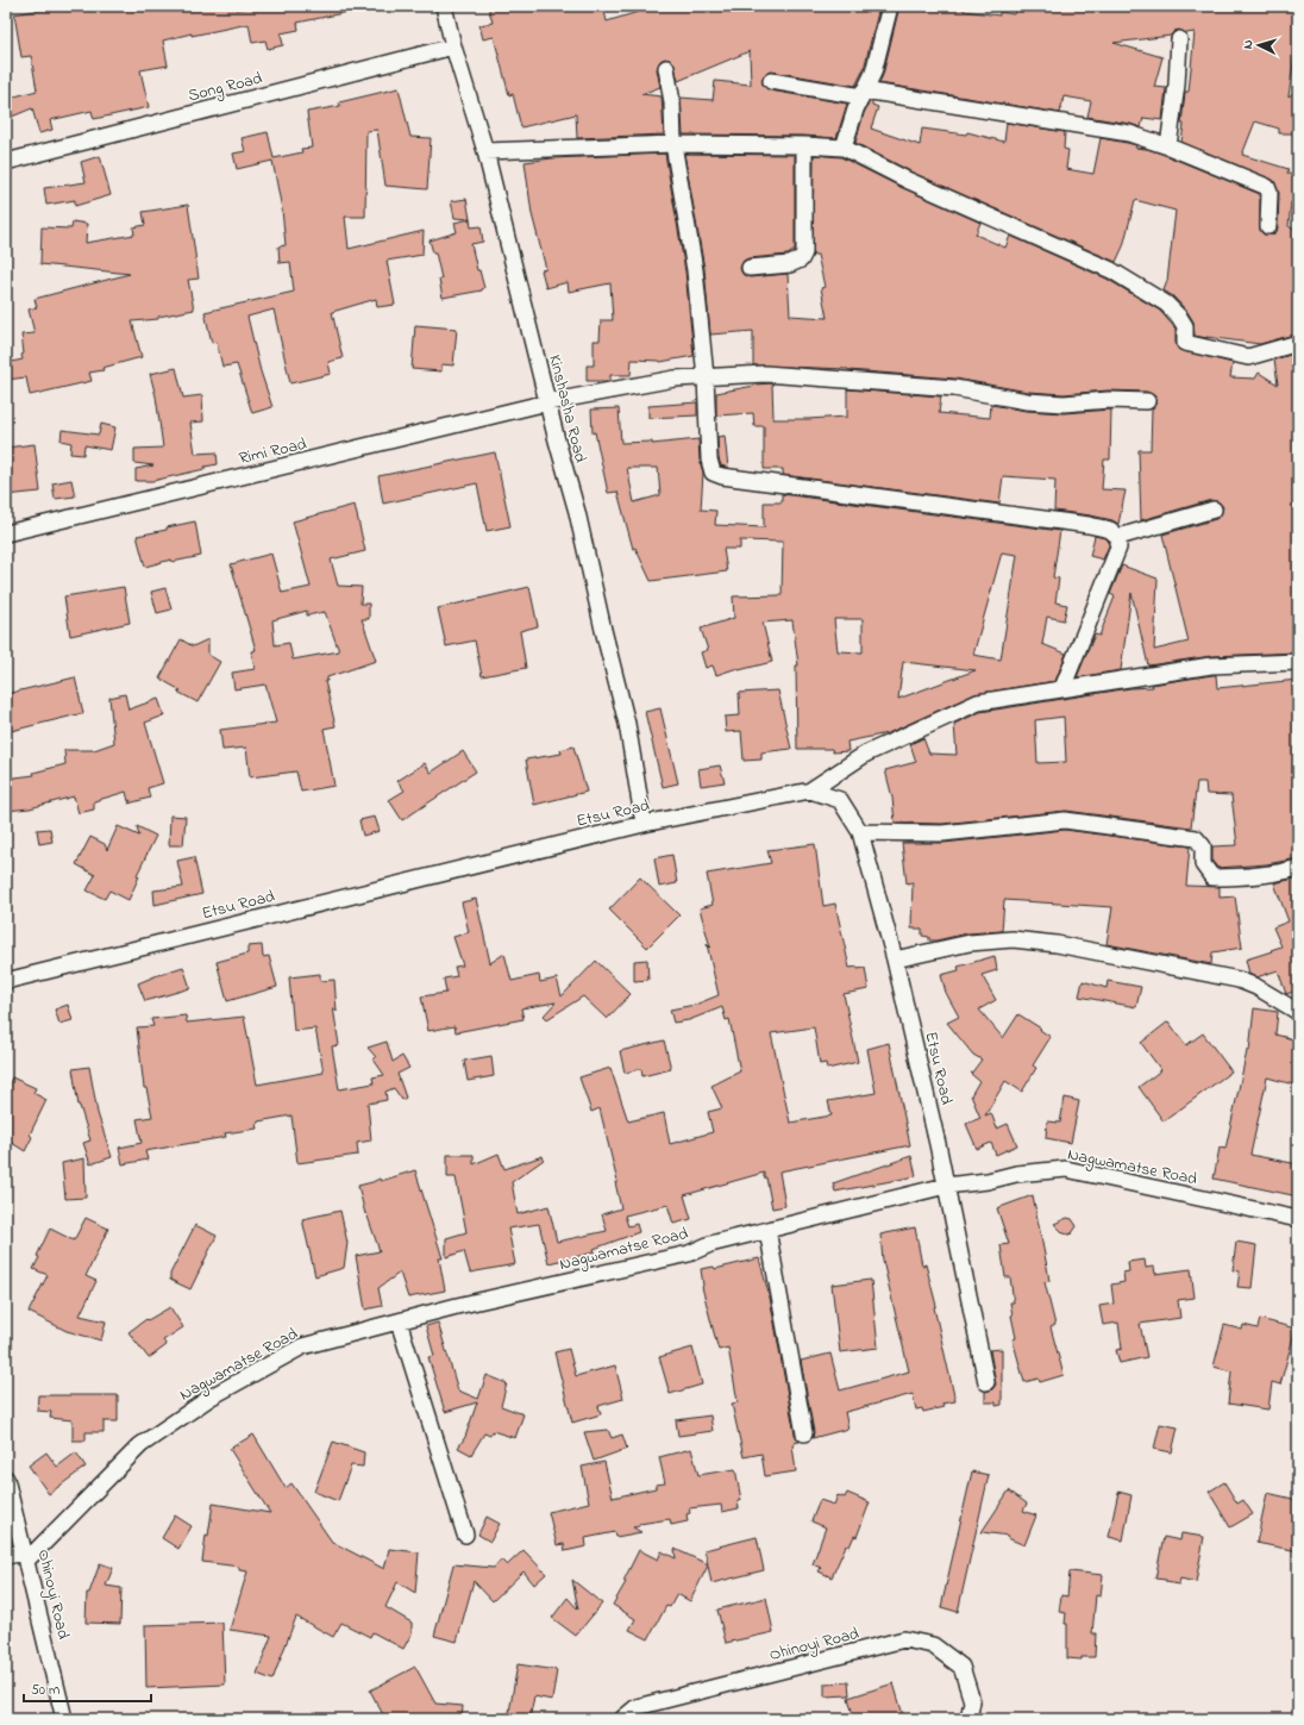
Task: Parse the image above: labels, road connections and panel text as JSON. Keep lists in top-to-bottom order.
{
  "streets": {
    "street": [
      "Song Road",
      "Kinshasha Road",
      "Rimi Road",
      "Etsu Road",
      "Nagwamatse Road",
      "Ohinoyi Road"
    ]
  },
  "crossings": [
    ["Song Road", "Kinshasha Road"],
    ["Kinshasha Road", "Rimi Road"],
    ["Kinshasha Road", "Etsu Road"],
    ["Etsu Road", "Nagwamatse Road"],
    ["Nagwamatse Road", "Ohinoyi Road"]
  ],
  "scale_bar": "50 m",
  "north": "left"
}
